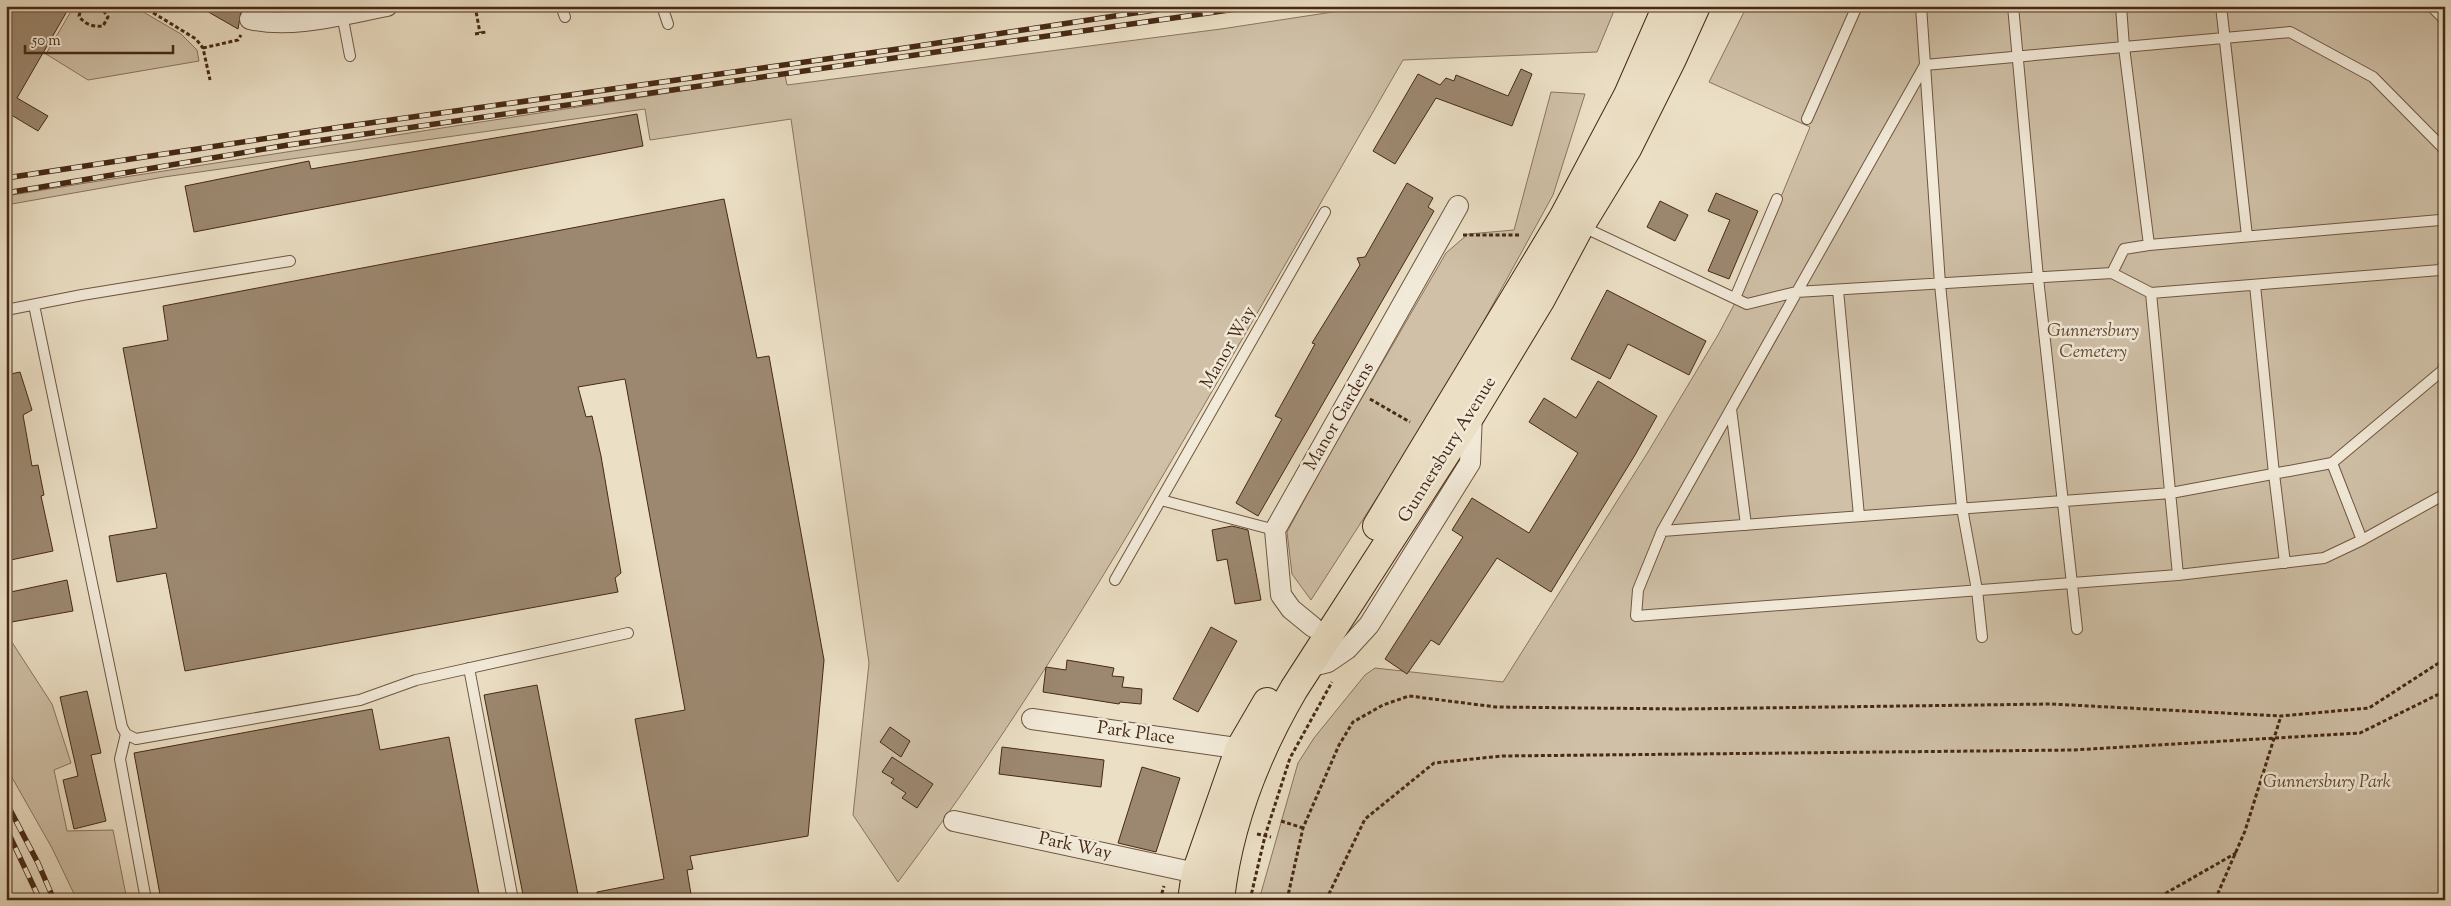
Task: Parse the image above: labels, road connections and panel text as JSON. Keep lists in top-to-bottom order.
{
  "streets": {
    "highway": ["Gunnersbury Avenue"],
    "street": ["Manor Gardens", "Park Place", "Park Way"],
    "lane": ["Manor Way"]
  },
  "crossings": [
    ["Gunnersbury Avenue", "Park Place"],
    ["Gunnersbury Avenue", "Park Way"]
  ],
  "parks": ["Gunnersbury Cemetery", "Gunnersbury Park"],
  "scale_bar": "50 m"
}
